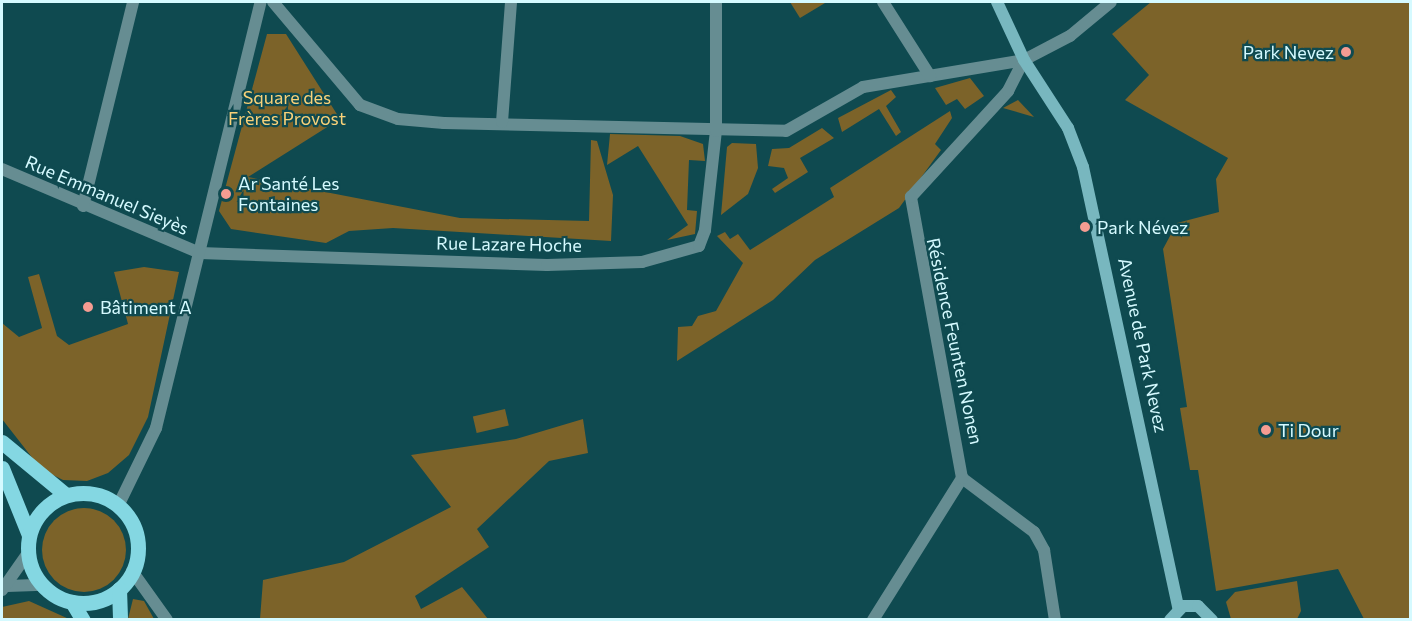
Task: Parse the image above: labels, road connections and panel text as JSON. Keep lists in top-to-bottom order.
{
  "streets": {
    "street": [
      "Rue Emmanuel Sieyès",
      "Rue Lazare Hoche",
      "Résidence Feunten Nonen",
      "Avenue de Park Nevez"
    ]
  },
  "crossings": [
    ["Rue Emmanuel Sieyès", "Rue Lazare Hoche"],
    ["Résidence Feunten Nonen", "Avenue de Park Nevez"]
  ],
  "parks": ["Square des Frères Provost"],
  "places": [
    "Park Nevez",
    "Ar Santé Les Fontaines",
    "Park Névez",
    "Bâtiment A",
    "Ti Dour"
  ]
}
